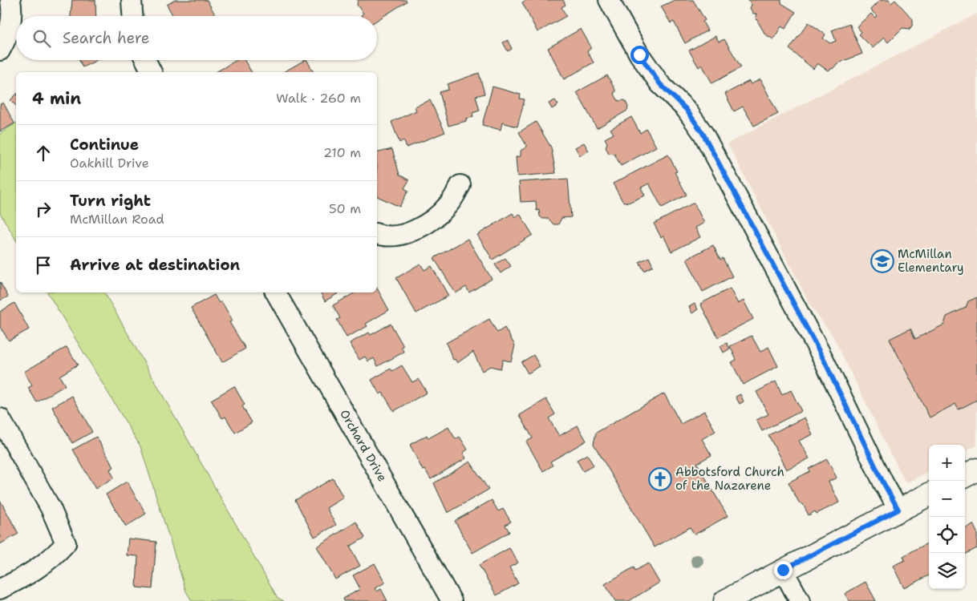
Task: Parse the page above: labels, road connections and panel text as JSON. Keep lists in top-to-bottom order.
{
  "streets": {
    "street": ["Orchard Drive"]
  },
  "places": {
    "school or university": ["McMillan Elementary"],
    "church": ["Abbotsford Church of the Nazarene"]
  },
  "page": {
    "search": "Search here",
    "heading": ["4 min", "Walk · 260 m"],
    "list": [
      ["Continue", "Oakhill Drive", "210 m"],
      ["Turn right", "McMillan Road", "50 m"],
      "Arrive at destination"
    ],
    "map_buttons": ["+", "−"]
  }
}
